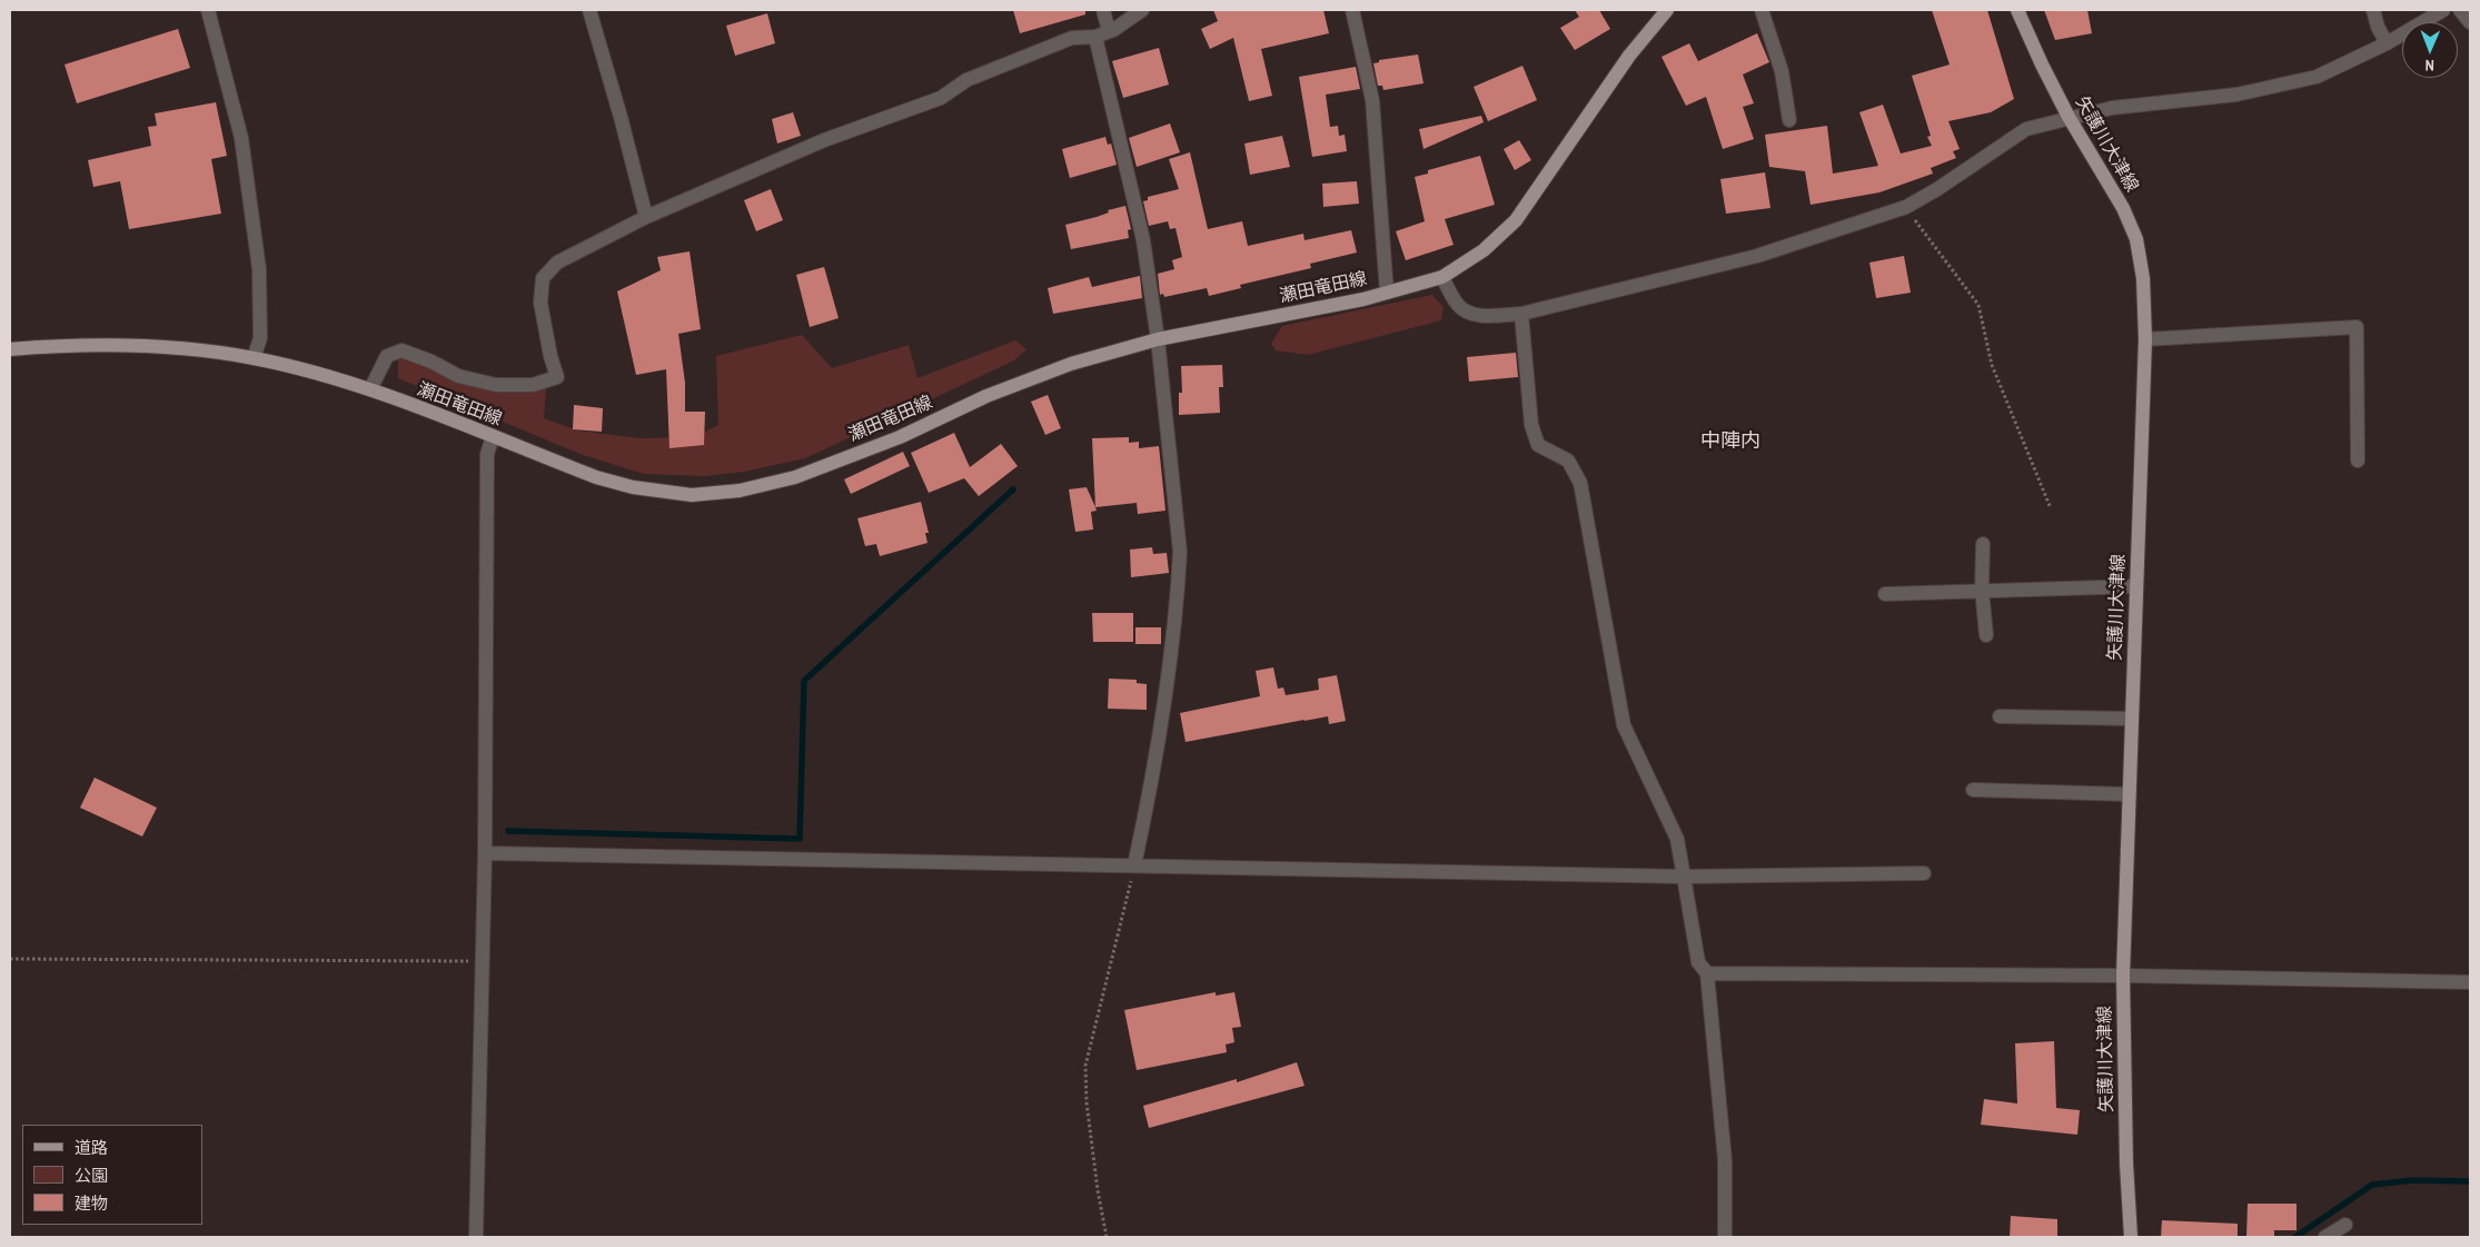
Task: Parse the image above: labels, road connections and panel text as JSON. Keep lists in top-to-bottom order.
{
  "streets": {
    "main road": ["矢護川大津線", "瀬田竜田線"]
  },
  "districts": ["中陣内"],
  "legend": ["道路", "公園", "建物"],
  "north": "bottom"
}
